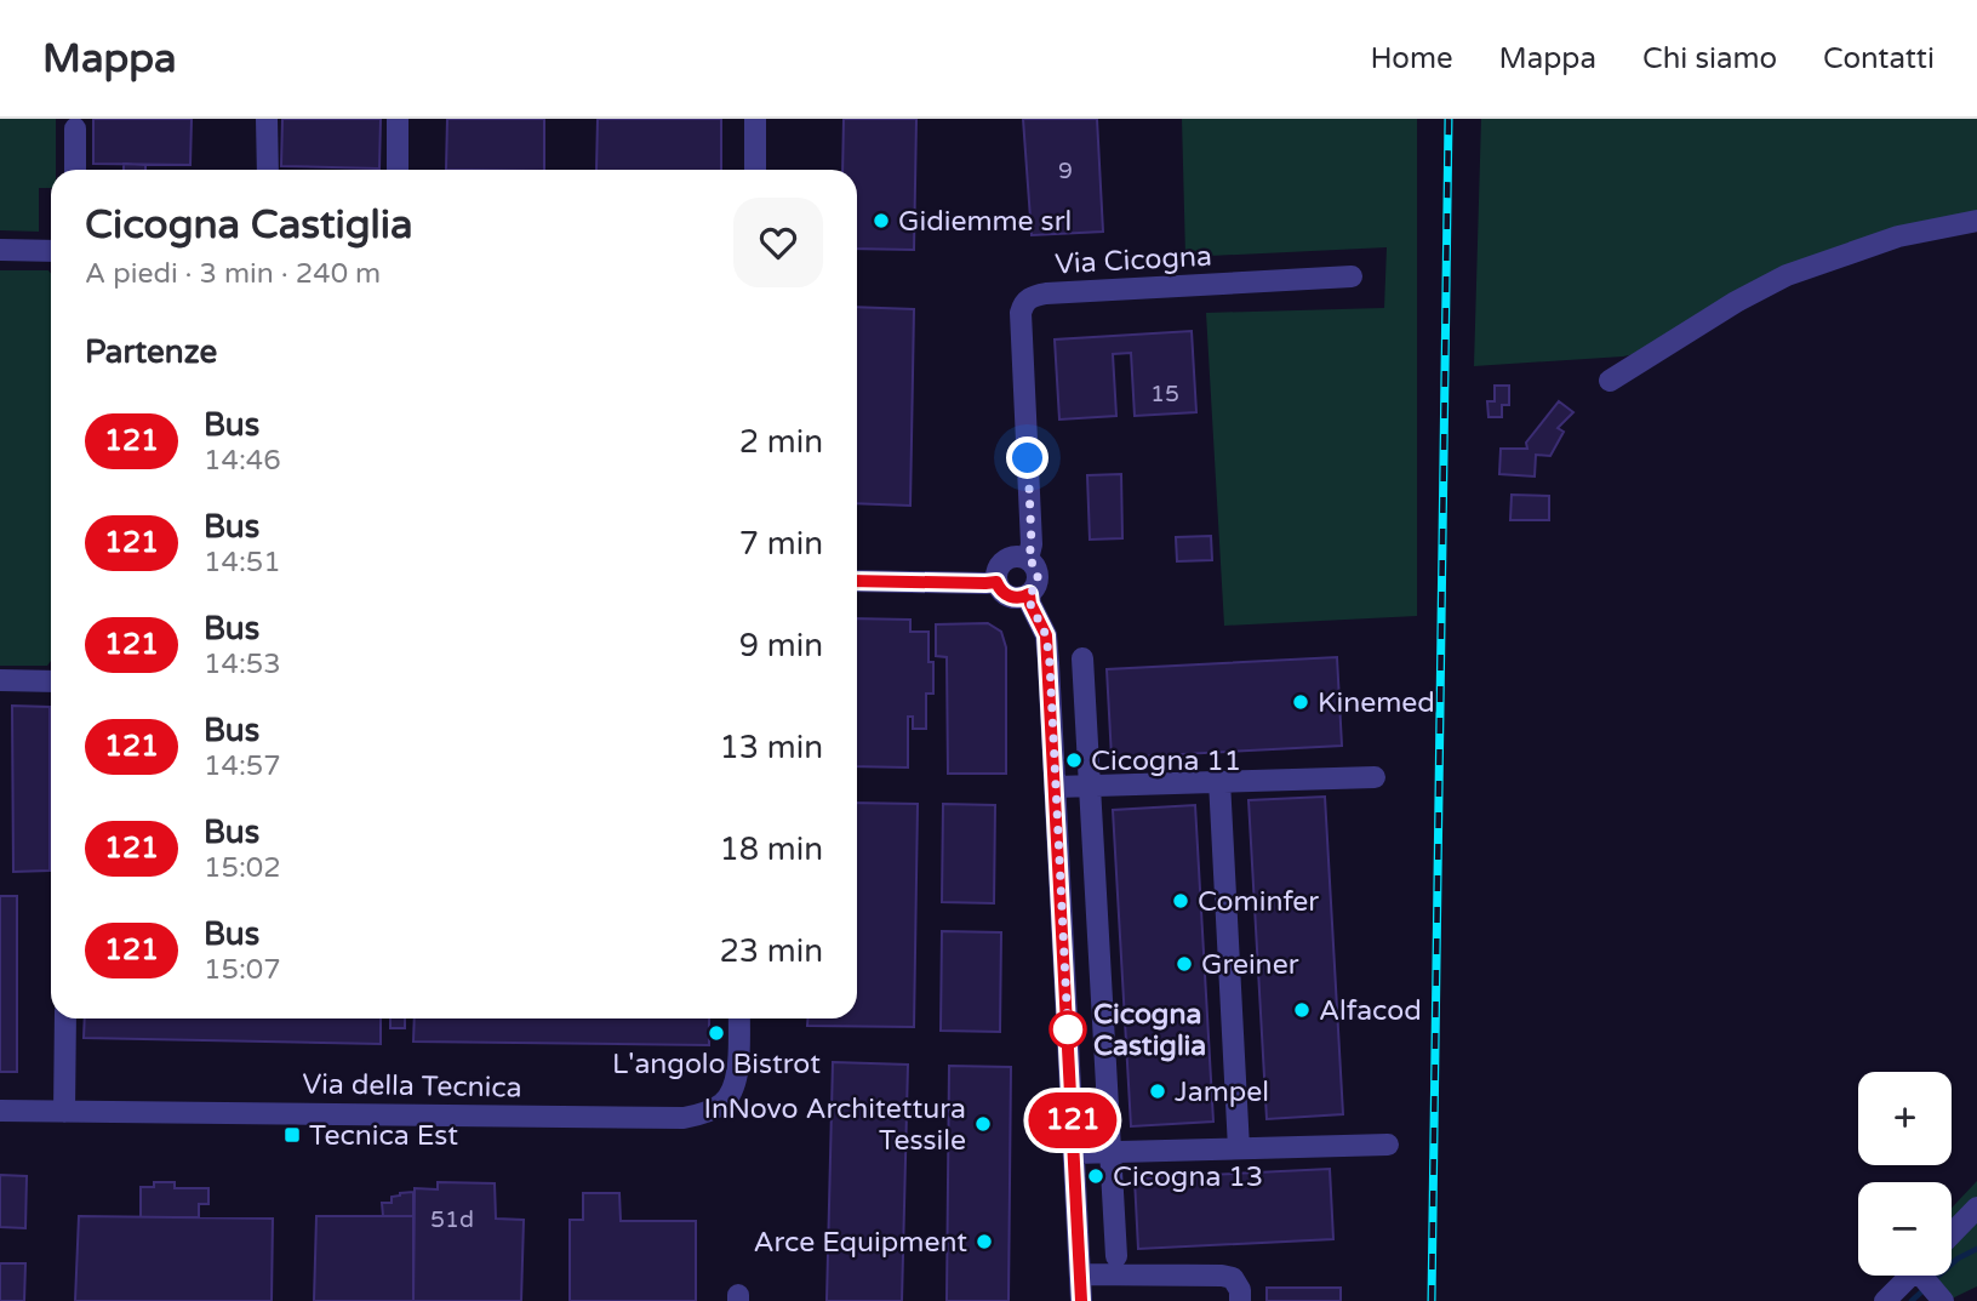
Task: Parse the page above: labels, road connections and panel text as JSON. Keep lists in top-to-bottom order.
{
  "streets": {
    "street": ["Via Cicogna", "Via della Tecnica"]
  },
  "places": {
    "other": [
      "Gidiemme srl",
      "Kinemed",
      "Cicogna 11",
      "Cominfer",
      "Greiner",
      "Alfacod",
      "Cicogna Castiglia",
      "L'angolo Bistrot",
      "Jampel",
      "InNovo Architettura Tessile",
      "Cicogna 13",
      "Arce Equipment"
    ],
    "transit": ["Tecnica Est"]
  },
  "lines": ["bus line 121"],
  "house_numbers": ["9", "15", "51d"],
  "page": {
    "header": "Mappa",
    "nav": [
      "Home",
      "Mappa",
      "Chi siamo",
      "Contatti"
    ],
    "on_map": "121",
    "heading": [
      ["Cicogna Castiglia", "A piedi · 3 min · 240 m"],
      "Partenze"
    ],
    "list": [
      {
        "mark": "121",
        "name": "Bus",
        "note": "14:46",
        "value": "2 min"
      },
      {
        "mark": "121",
        "name": "Bus",
        "note": "14:51",
        "value": "7 min"
      },
      {
        "mark": "121",
        "name": "Bus",
        "note": "14:53",
        "value": "9 min"
      },
      {
        "mark": "121",
        "name": "Bus",
        "note": "14:57",
        "value": "13 min"
      },
      {
        "mark": "121",
        "name": "Bus",
        "note": "15:02",
        "value": "18 min"
      },
      {
        "mark": "121",
        "name": "Bus",
        "note": "15:07",
        "value": "23 min"
      }
    ],
    "map_buttons": ["+", "−"]
  }
}
